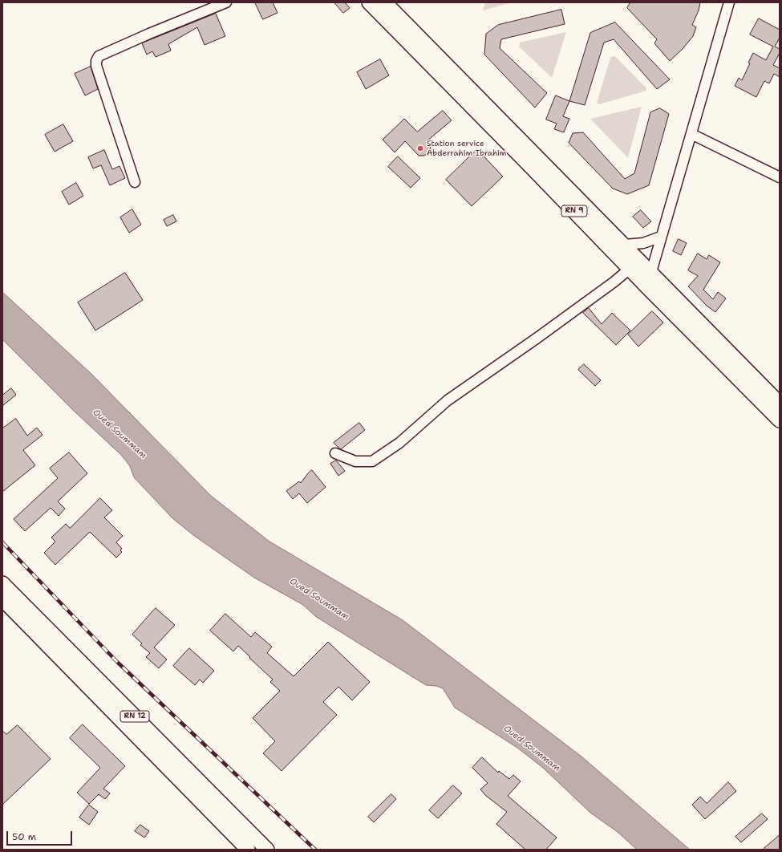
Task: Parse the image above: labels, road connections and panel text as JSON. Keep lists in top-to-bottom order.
{
  "streets": {
    "highway": ["RN 9", "RN 12"]
  },
  "water": ["Oued Soummam"],
  "places": ["Station service Abderrahim Ibrahim"],
  "scale_bar": "50 m"
}
